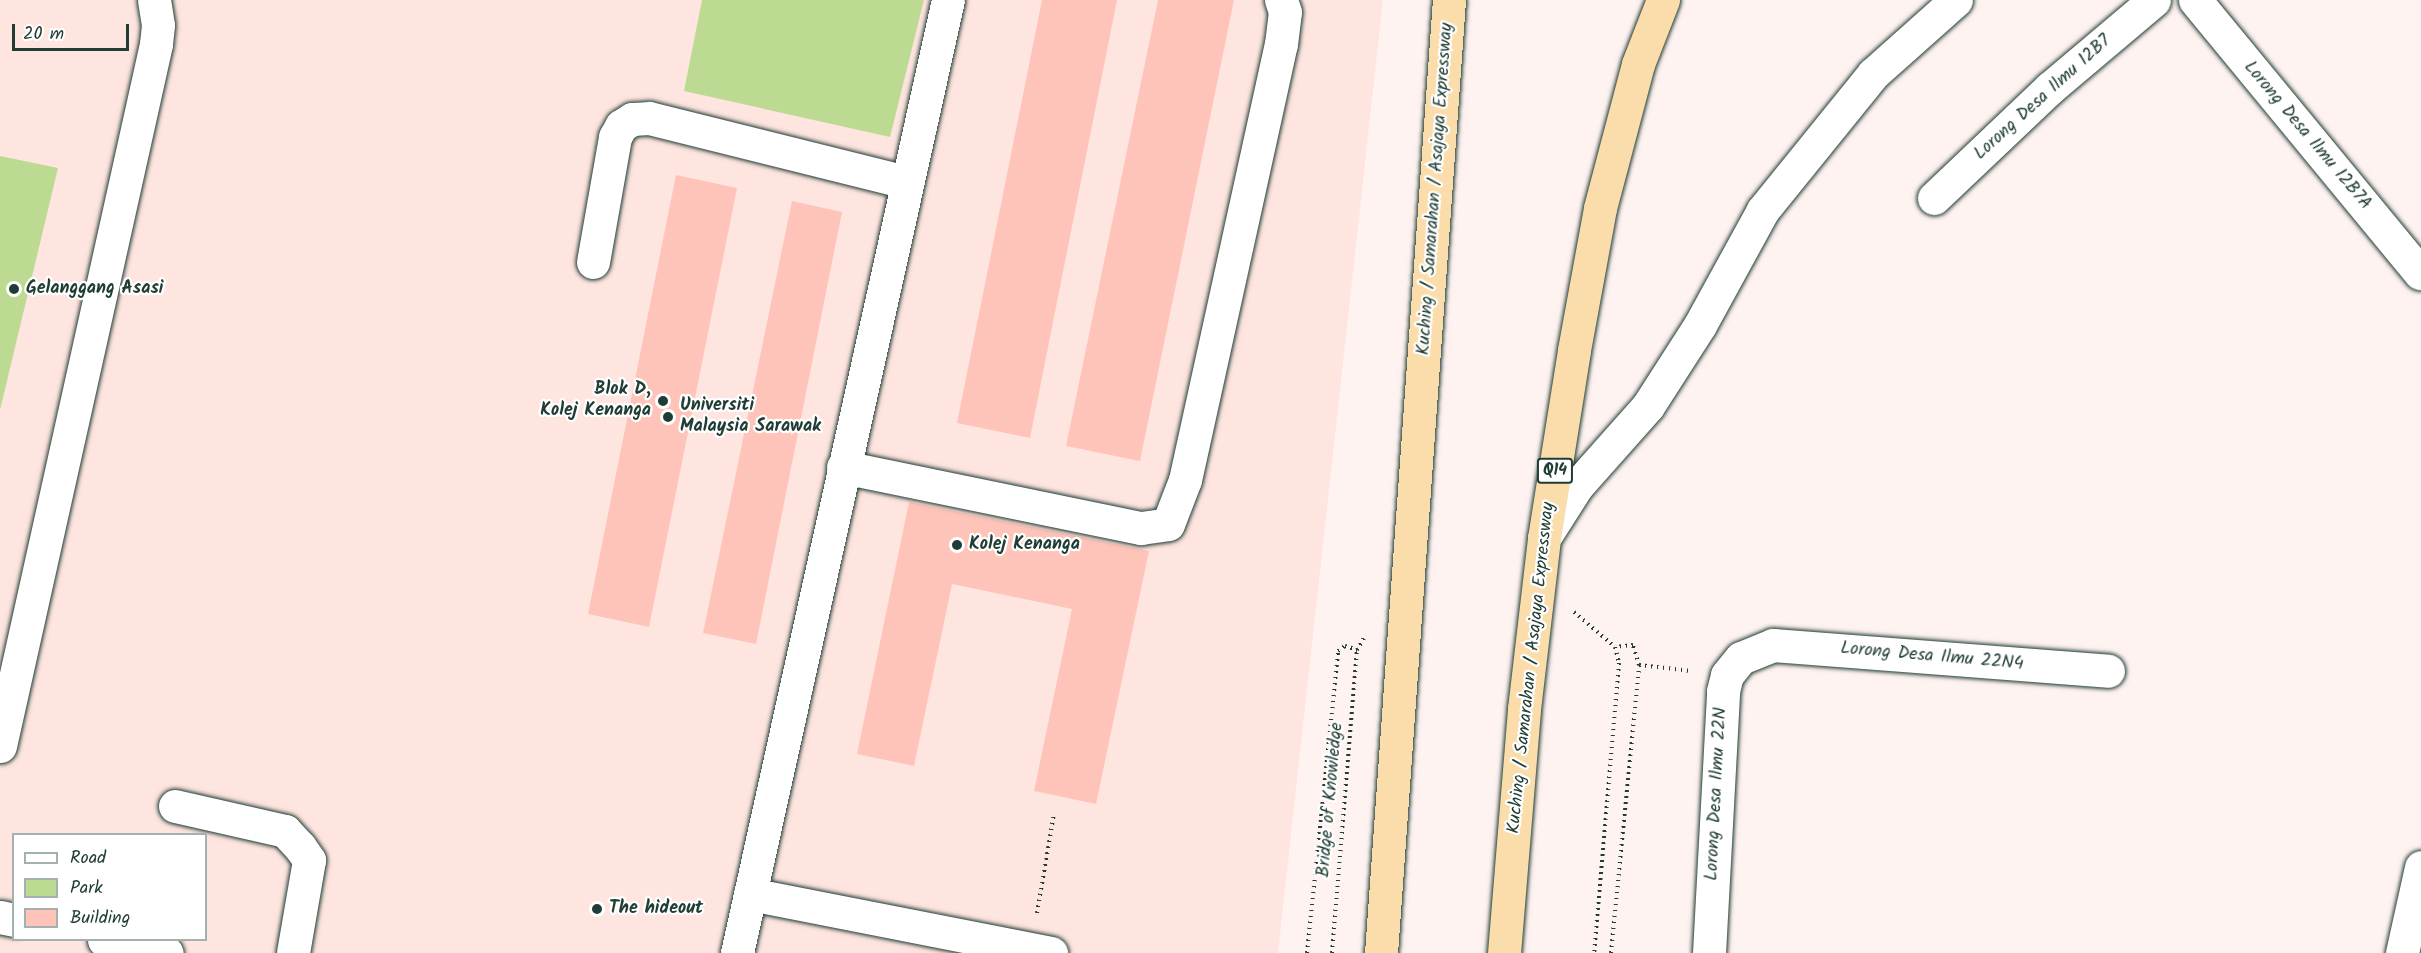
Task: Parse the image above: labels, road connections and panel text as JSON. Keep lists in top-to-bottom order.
{
  "streets": {
    "highway": ["Kuching / Samarahan / Asajaya Expressway", "Q14"],
    "street": [
      "Lorong Desa Ilmu 12B7",
      "Lorong Desa Ilmu 12B7A",
      "Lorong Desa Ilmu 22N4",
      "Lorong Desa Ilmu 22N"
    ],
    "path": ["Bridge of Knowledge"]
  },
  "crossings": [
    ["Lorong Desa Ilmu 22N4", "Lorong Desa Ilmu 22N"]
  ],
  "places": [
    "Gelanggang Asasi",
    "Blok D, Kolej Kenanga",
    "Universiti Malaysia Sarawak",
    "Kolej Kenanga",
    "The hideout"
  ],
  "legend": ["Road", "Park", "Building"],
  "scale_bar": "20 m"
}
